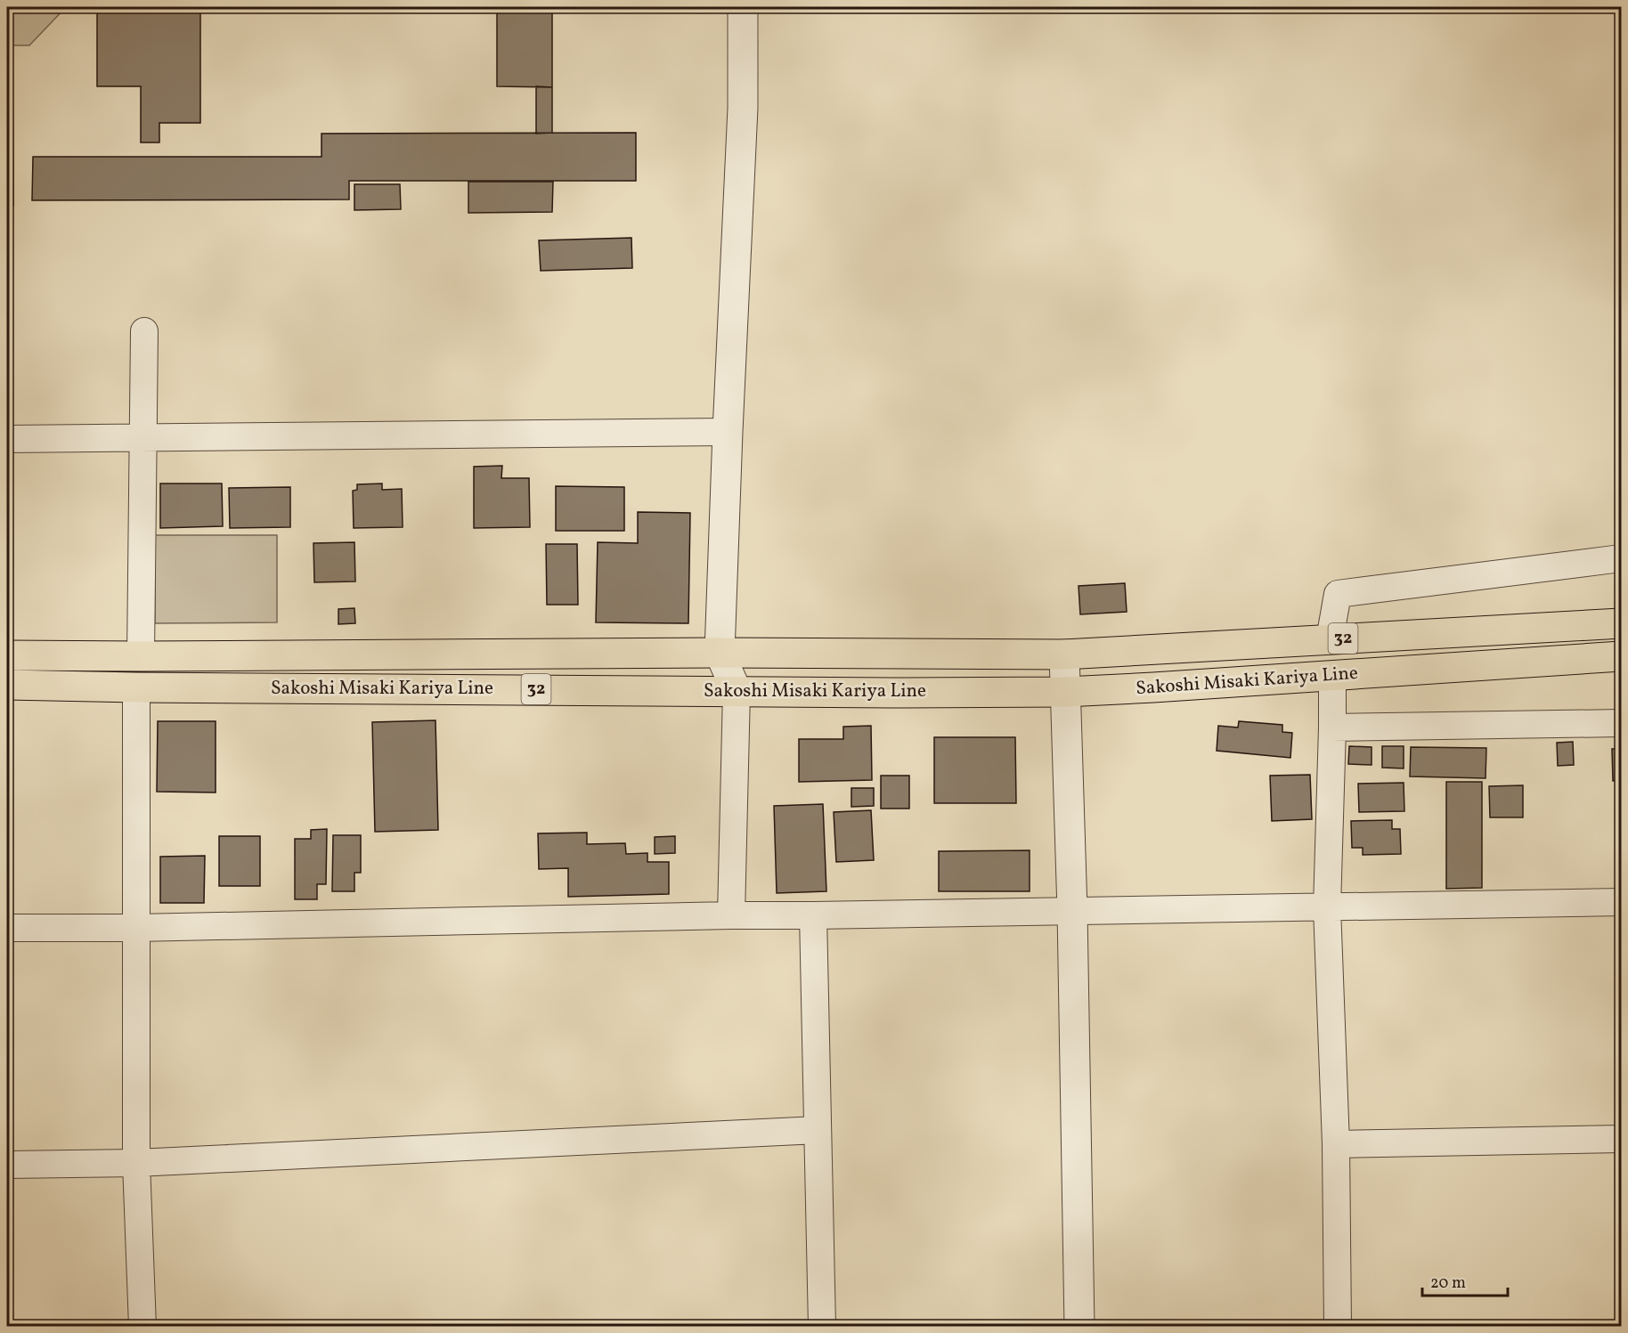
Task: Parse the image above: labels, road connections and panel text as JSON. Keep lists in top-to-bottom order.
{
  "streets": {
    "main road": ["32", "Sakoshi Misaki Kariya Line"]
  },
  "scale_bar": "20 m"
}
